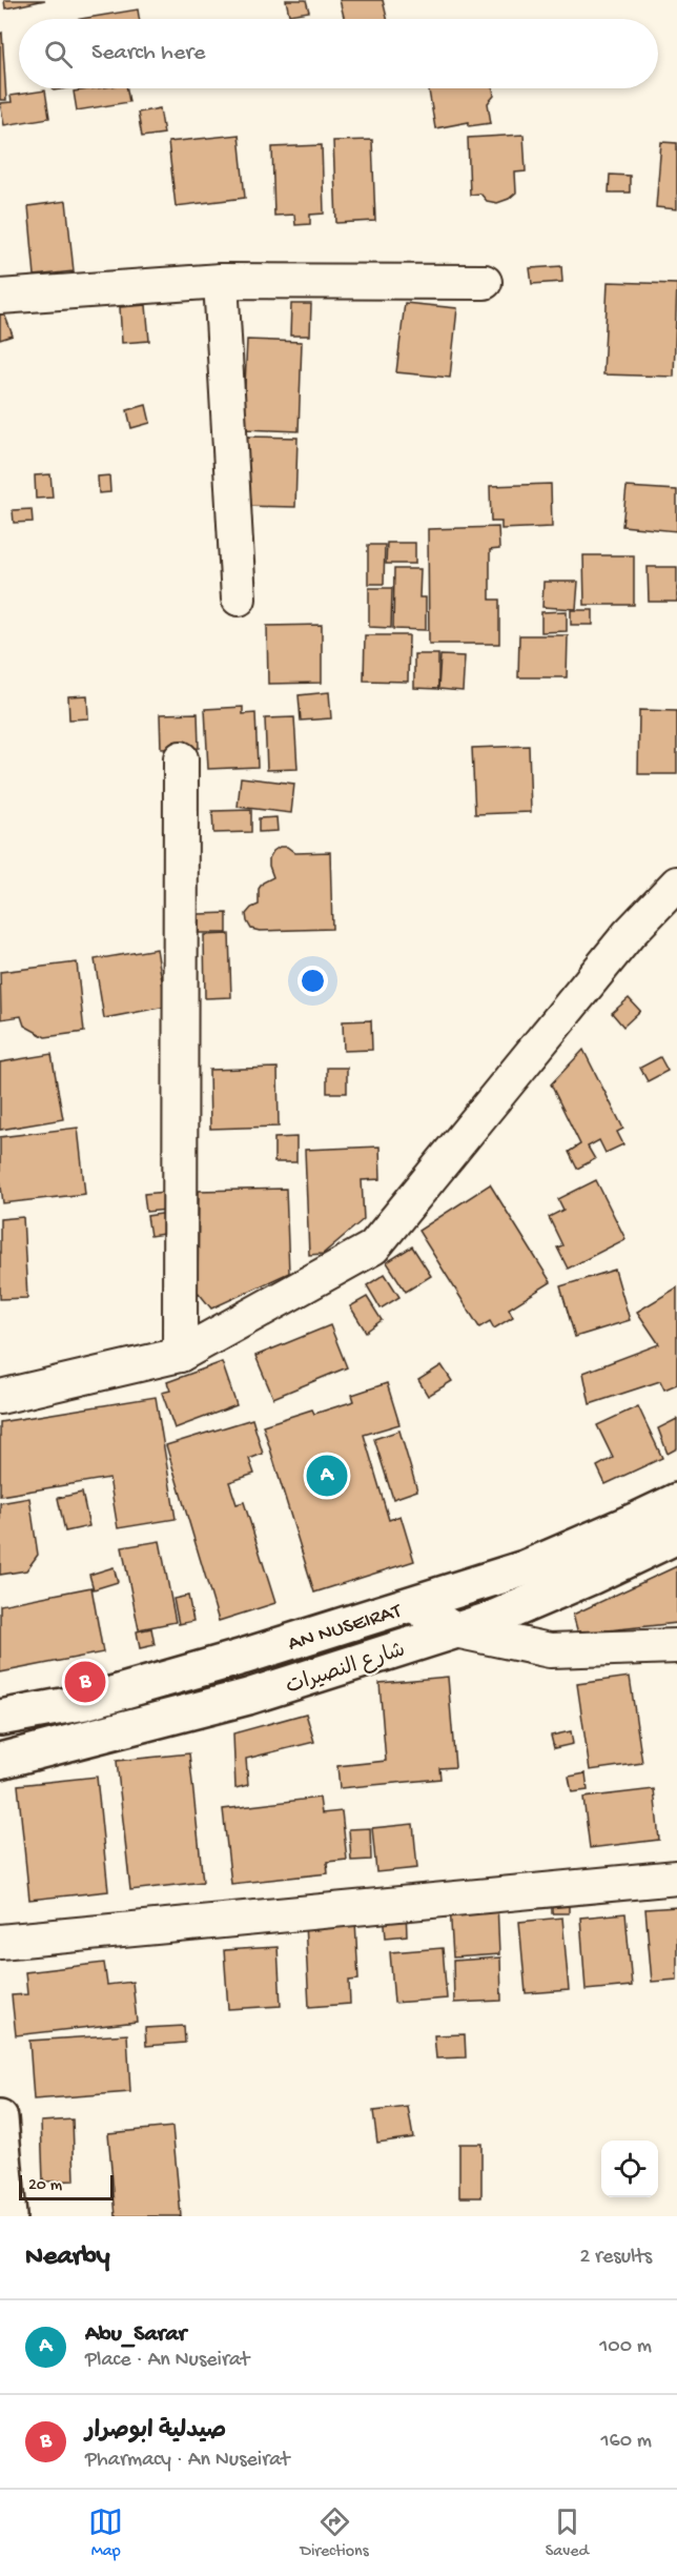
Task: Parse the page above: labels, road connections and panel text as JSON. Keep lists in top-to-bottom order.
{
  "streets": {
    "main road": ["AN NUSEIRAT", "شارع النصيرات"]
  },
  "scale_bar": "20 m",
  "page": {
    "search": "Search here",
    "pins": ["A", "B"],
    "scale": "20 m",
    "heading": ["Nearby", "2 results"],
    "list": [
      {
        "mark": "A",
        "name": "Abu_Sarar",
        "note": "Place · An Nuseirat",
        "value": "100 m"
      },
      {
        "mark": "B",
        "name": "صيدلية ابوصرار",
        "note": "Pharmacy · An Nuseirat",
        "value": "160 m"
      }
    ],
    "nav": ["Map", "Directions", "Saved"]
  }
}
